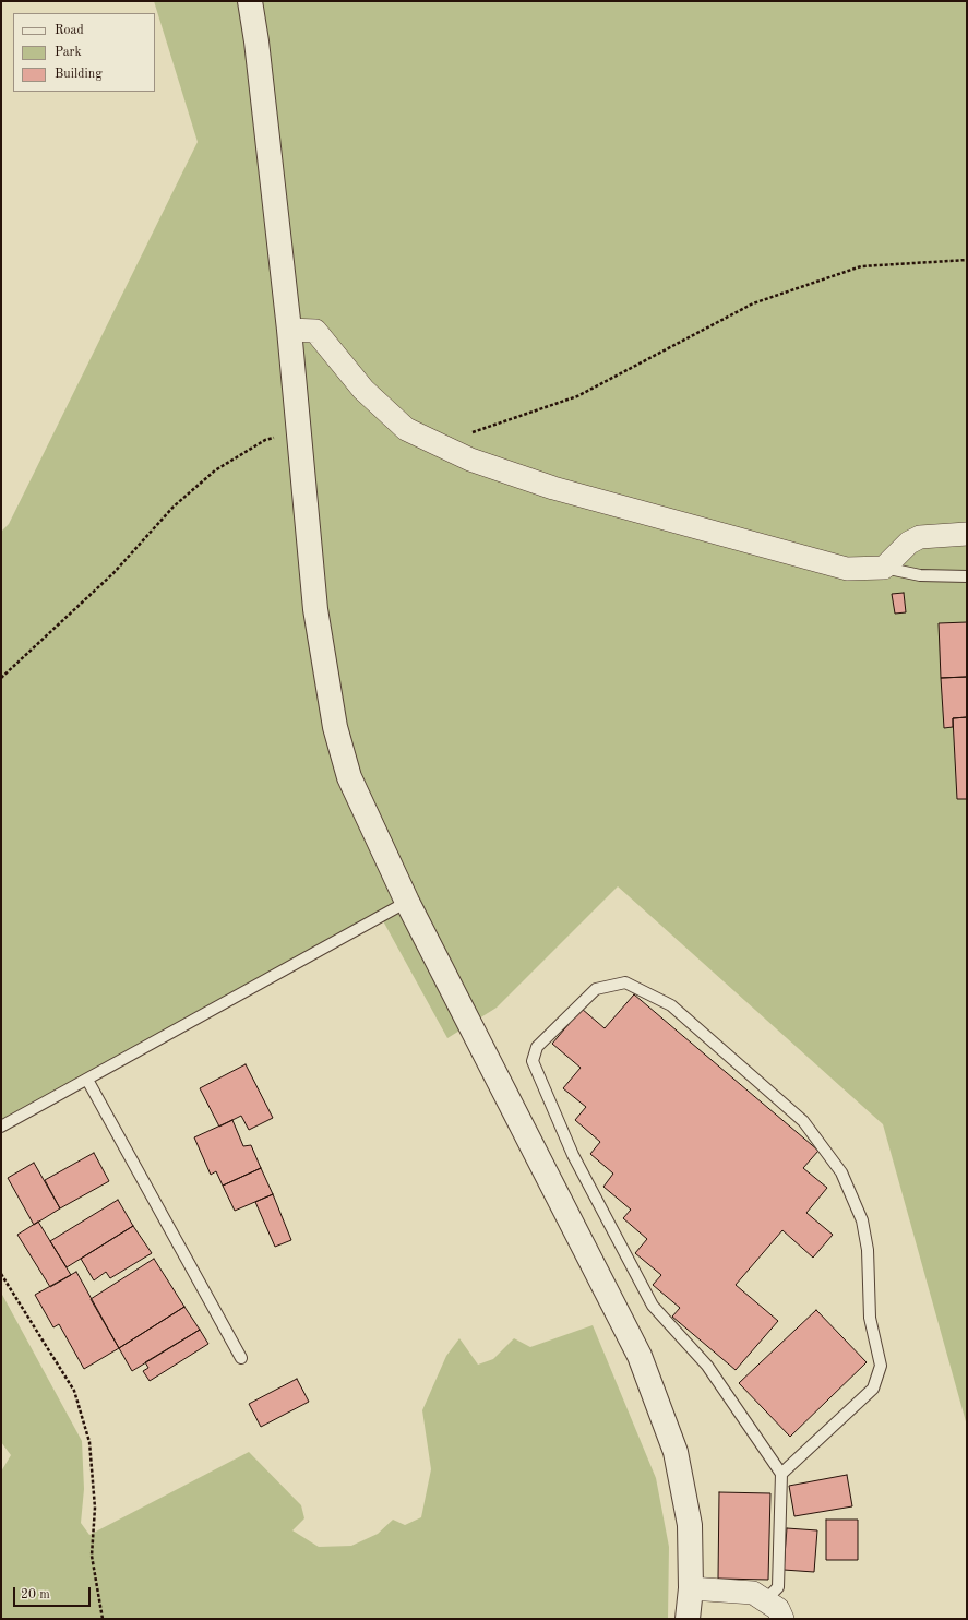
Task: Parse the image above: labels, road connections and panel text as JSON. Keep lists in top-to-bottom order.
{
  "legend": ["Road", "Park", "Building"],
  "scale_bar": "20 m"
}
